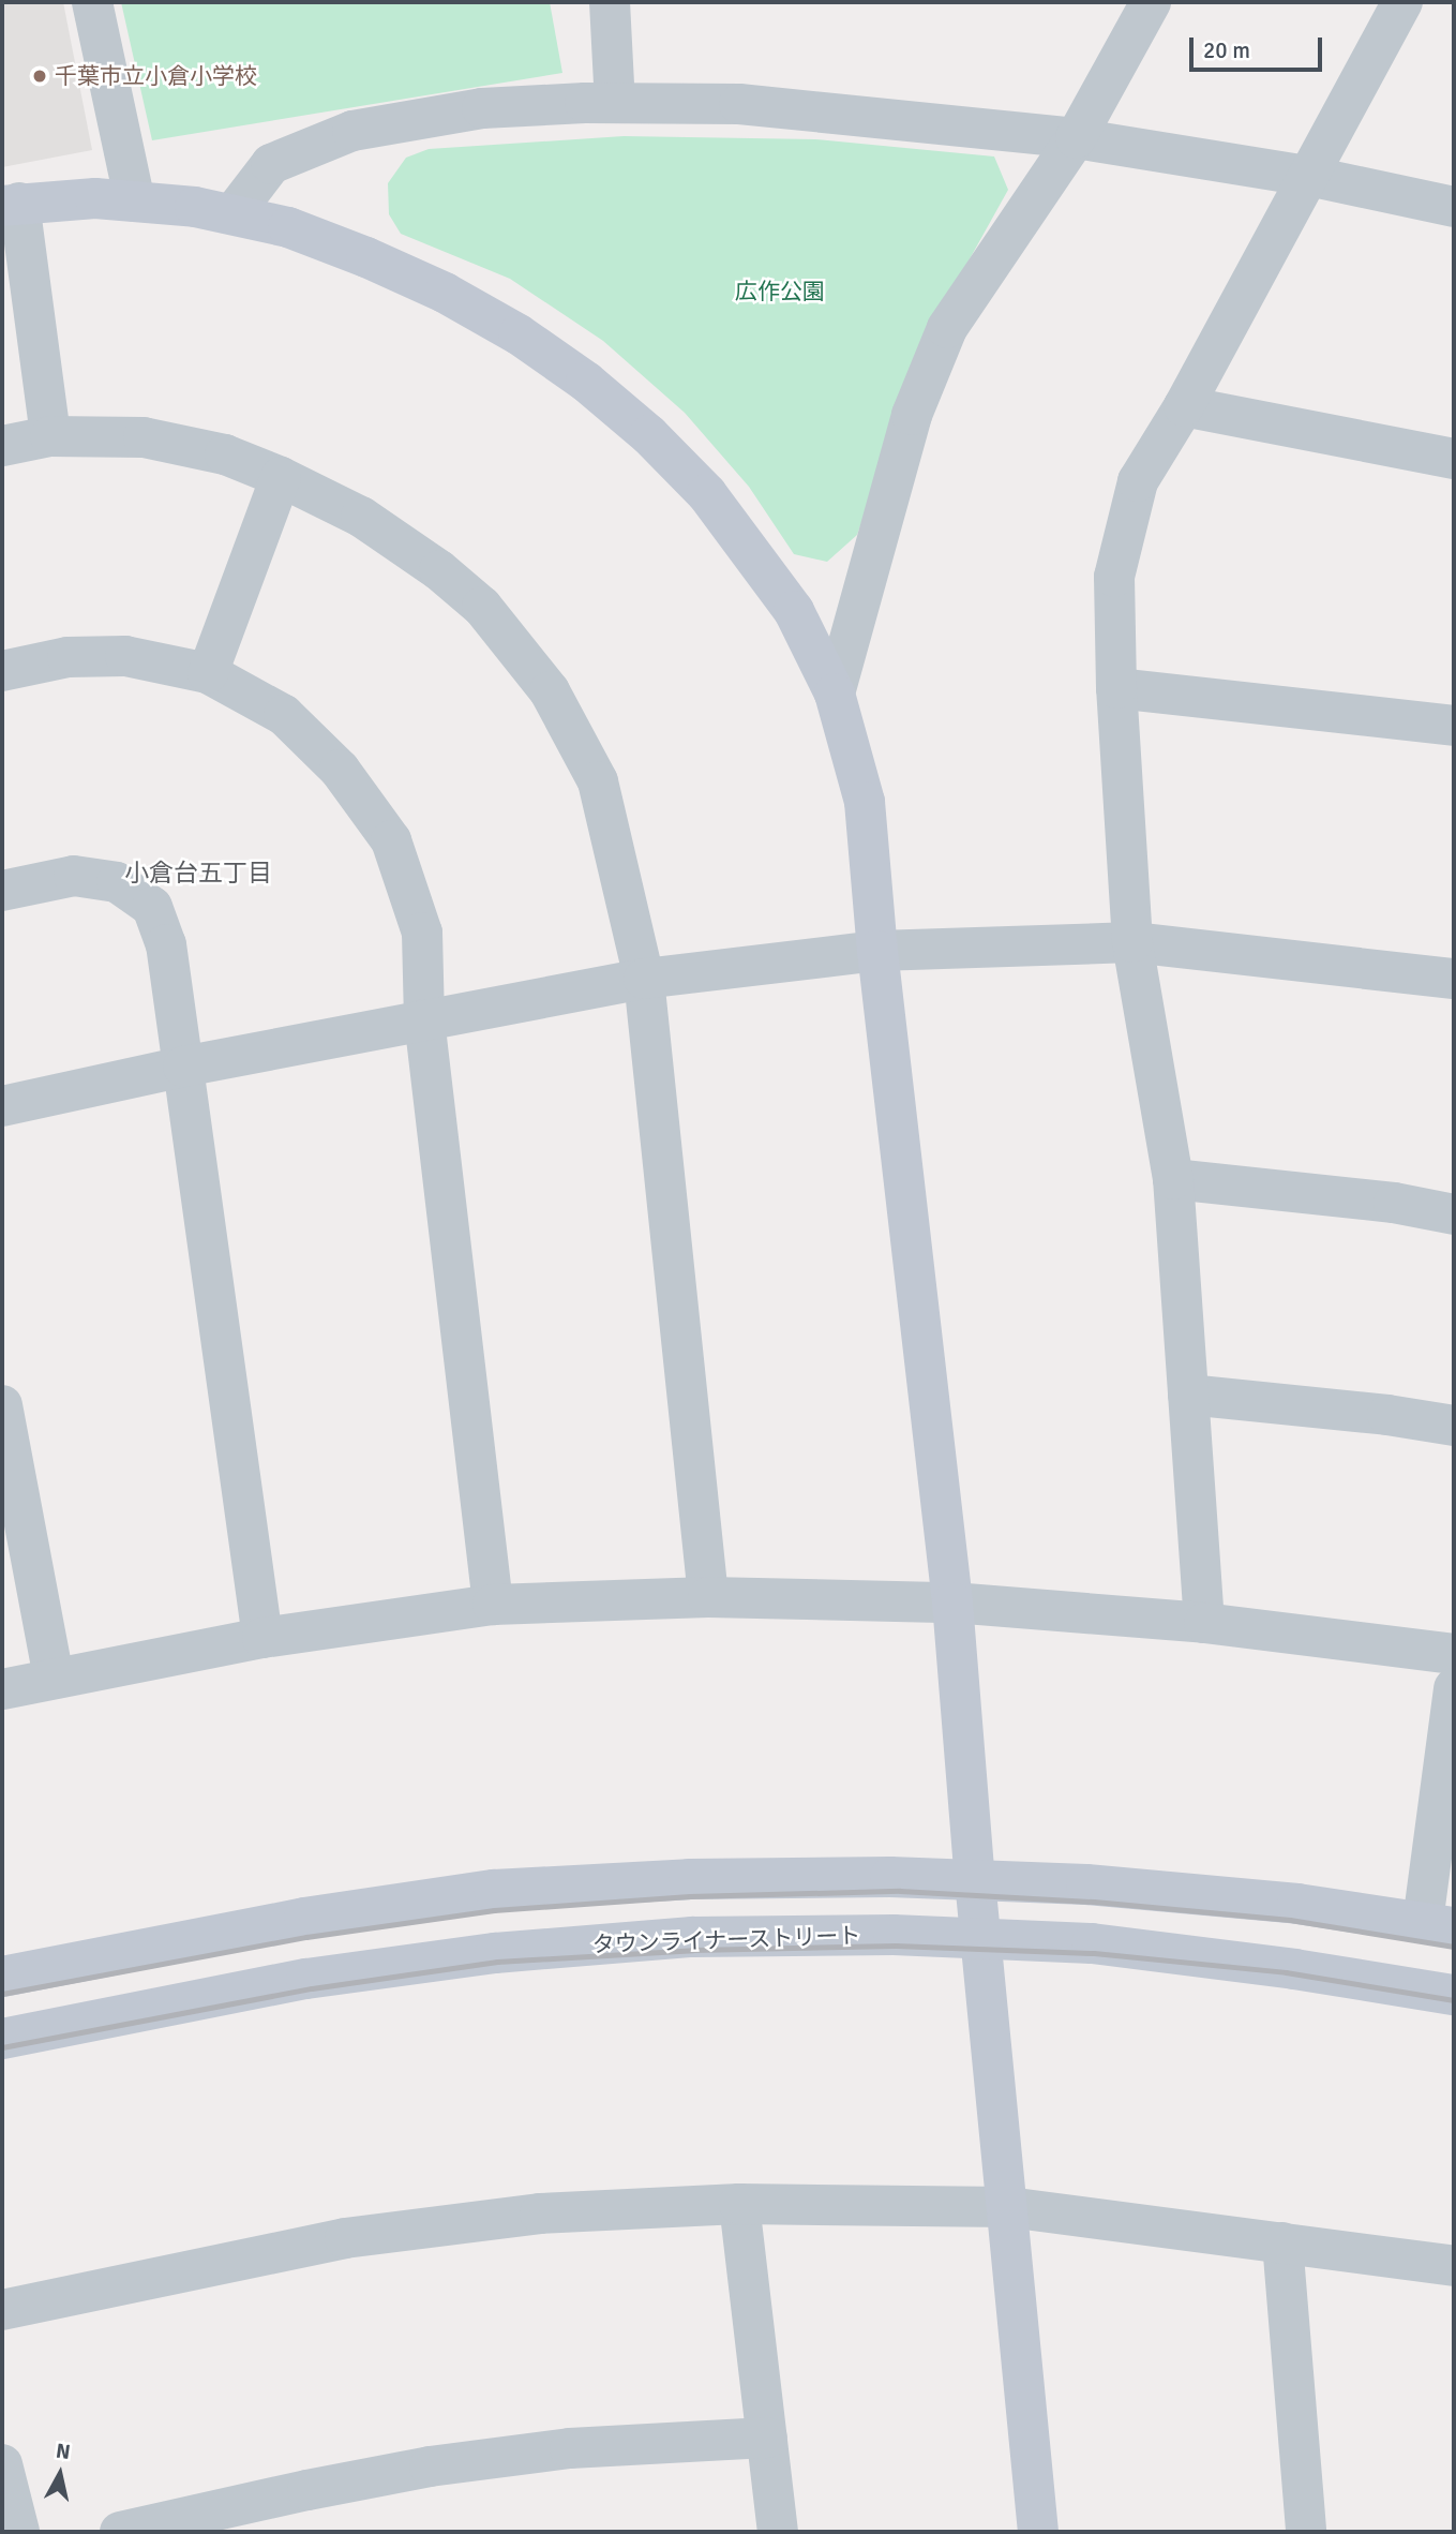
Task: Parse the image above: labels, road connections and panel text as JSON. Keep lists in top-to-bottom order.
{
  "streets": {
    "street": ["タウンライナーストリート"]
  },
  "districts": ["小倉台五丁目"],
  "parks": ["広作公園"],
  "places": ["千葉市立小倉小学校"],
  "scale_bar": "20 m",
  "north": "top"
}
